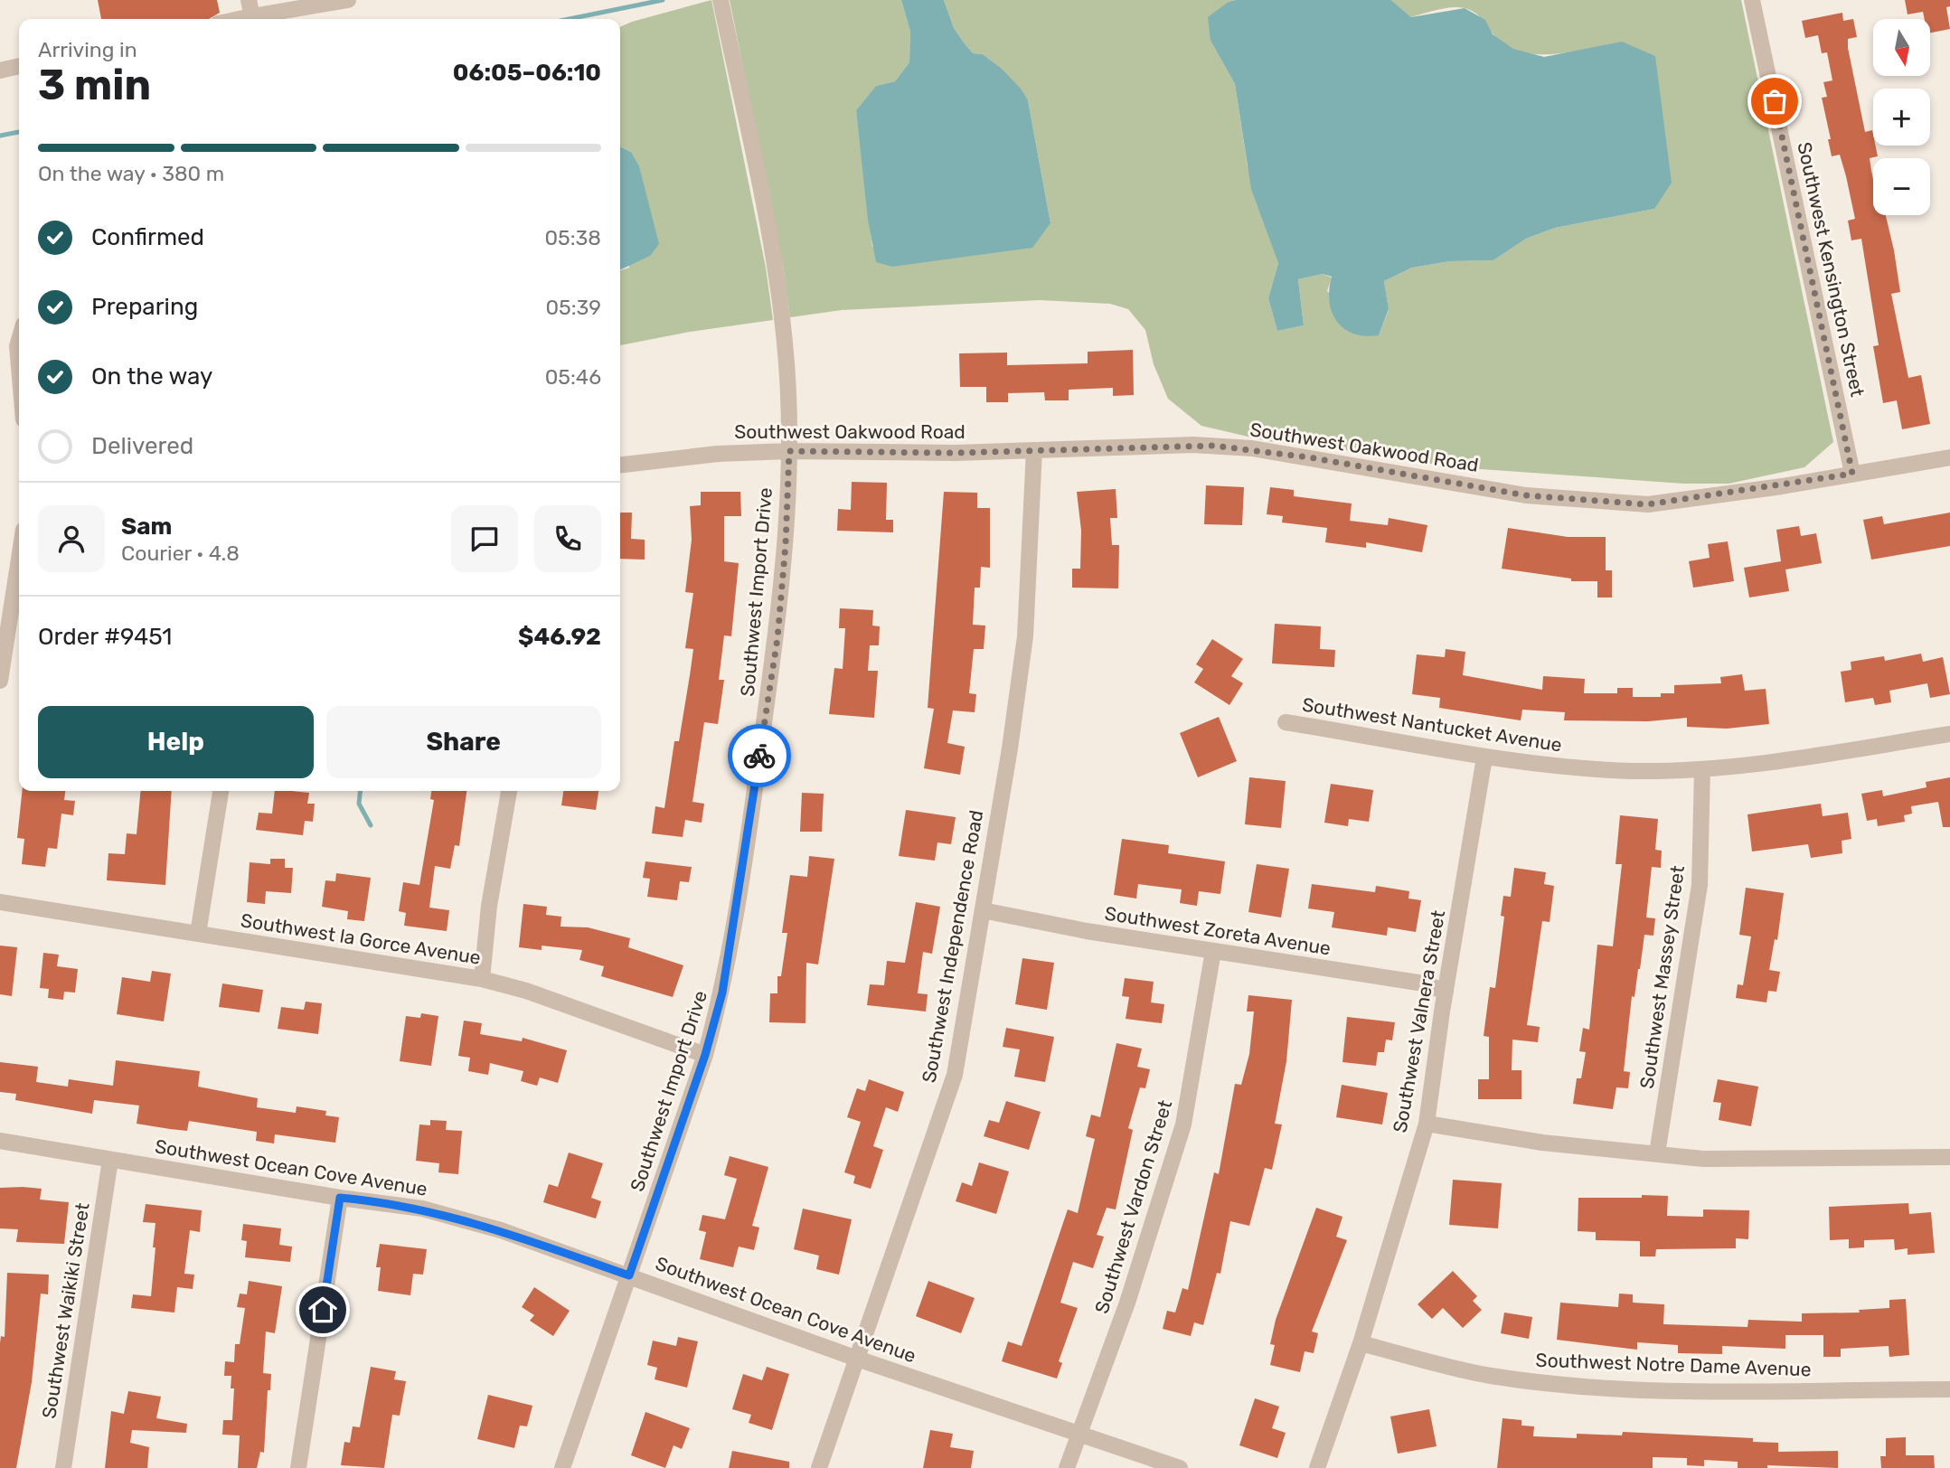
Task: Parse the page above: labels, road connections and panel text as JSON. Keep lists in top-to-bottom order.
{
  "streets": {
    "street": [
      "Southwest Kensington Street",
      "Southwest Oakwood Road",
      "Southwest Import Drive",
      "Southwest Nantucket Avenue",
      "Southwest Zoreta Avenue",
      "Southwest la Gorce Avenue",
      "Southwest Independence Road",
      "Southwest Massey Street",
      "Southwest Valnera Street",
      "Southwest Ocean Cove Avenue",
      "Southwest Vardon Street",
      "Southwest Waikiki Street",
      "Southwest Notre Dame Avenue"
    ]
  },
  "crossings": [
    ["Southwest Kensington Street", "Southwest Oakwood Road"],
    ["Southwest Oakwood Road", "Southwest Import Drive"],
    ["Southwest Oakwood Road", "Southwest Independence Road"],
    ["Southwest Import Drive", "Southwest la Gorce Avenue"],
    ["Southwest Import Drive", "Southwest Ocean Cove Avenue"],
    ["Southwest Nantucket Avenue", "Southwest Massey Street"],
    ["Southwest Nantucket Avenue", "Southwest Valnera Street"],
    ["Southwest Zoreta Avenue", "Southwest Independence Road"],
    ["Southwest Zoreta Avenue", "Southwest Valnera Street"],
    ["Southwest Zoreta Avenue", "Southwest Vardon Street"],
    ["Southwest Independence Road", "Southwest Ocean Cove Avenue"],
    ["Southwest Valnera Street", "Southwest Notre Dame Avenue"],
    ["Southwest Ocean Cove Avenue", "Southwest Vardon Street"],
    ["Southwest Ocean Cove Avenue", "Southwest Waikiki Street"]
  ],
  "north": "bottom",
  "page": {
    "map_buttons": ["+", "−"],
    "heading": ["3 min", "Arriving in", "06:05–06:10"],
    "panel": [
      "Sam",
      "Courier · 4.8",
      "Order #9451",
      "$46.92"
    ],
    "bar": "On the way · 380 m",
    "list": [
      ["Confirmed", "05:38"],
      ["Preparing", "05:39"],
      ["On the way", "05:46"],
      "Delivered"
    ],
    "buttons": ["Help", "Share"]
  }
}
